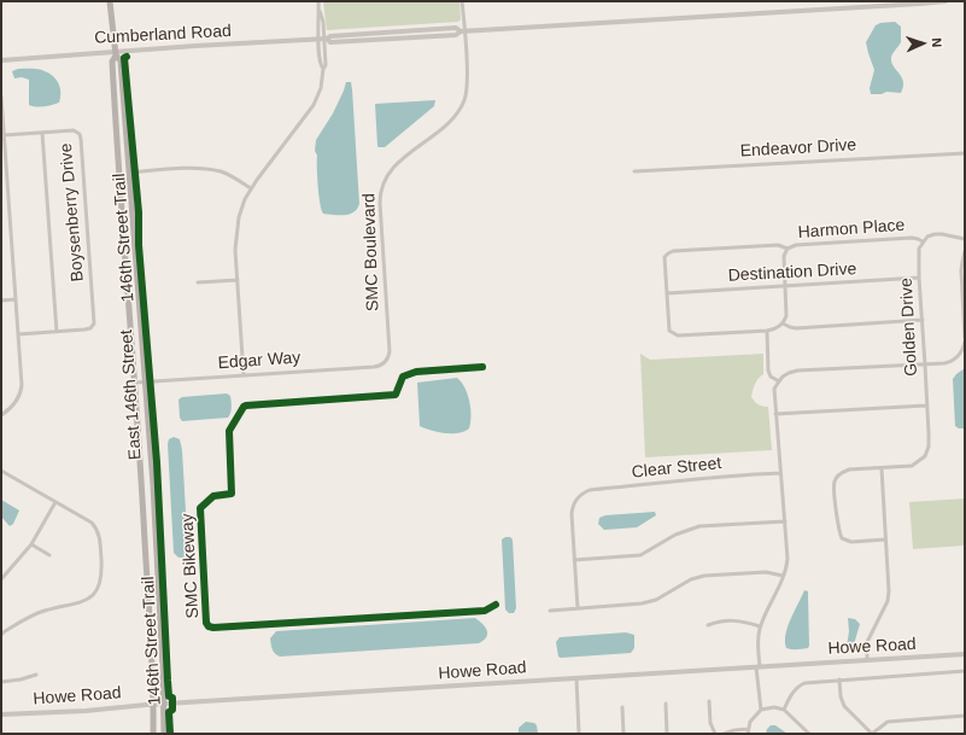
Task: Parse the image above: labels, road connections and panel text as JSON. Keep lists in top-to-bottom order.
{
  "streets": {
    "main road": ["East 146th Street"],
    "street": [
      "Cumberland Road",
      "Endeavor Drive",
      "Boysenberry Drive",
      "Harmon Place",
      "SMC Boulevard",
      "Destination Drive",
      "Golden Drive",
      "Edgar Way",
      "Clear Street",
      "Howe Road"
    ],
    "cycle path": ["146th Street Trail", "SMC Bikeway"]
  },
  "crossings": [
    ["Cumberland Road", "SMC Boulevard"],
    ["Cumberland Road", "East 146th Street"],
    ["Harmon Place", "Destination Drive"],
    ["Harmon Place", "Golden Drive"],
    ["SMC Boulevard", "Edgar Way"],
    ["Destination Drive", "Golden Drive"],
    ["Edgar Way", "East 146th Street"],
    ["East 146th Street", "Howe Road"]
  ],
  "north": "right"
}
